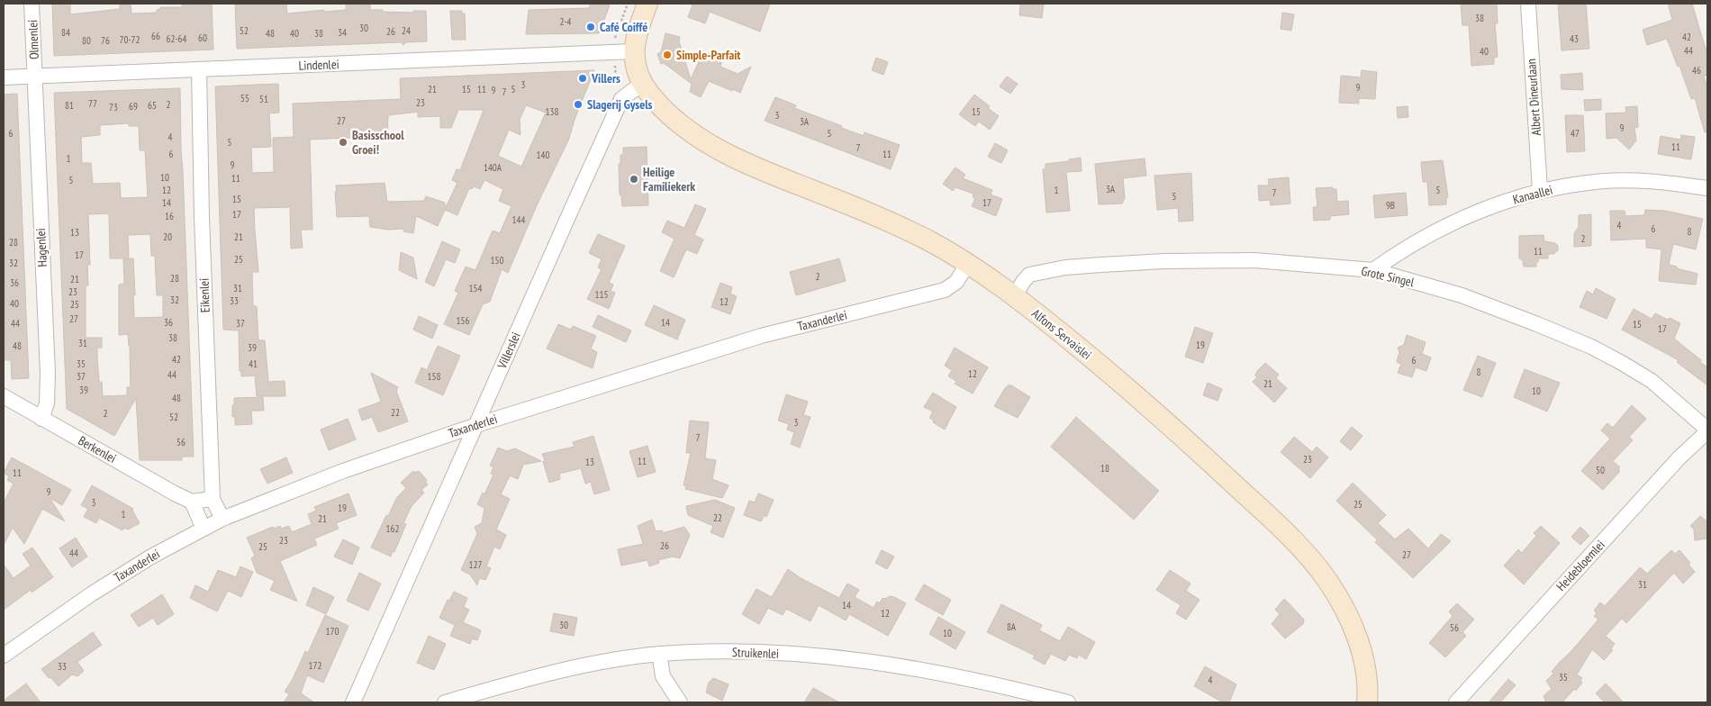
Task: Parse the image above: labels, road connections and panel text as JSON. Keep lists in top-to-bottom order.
{
  "streets": {
    "street": [
      "Olmenlei",
      "Lindenlei",
      "Albert Dineurlaan",
      "Kanaallei",
      "Hagenlei",
      "Grote Singel",
      "Eikenlei",
      "Taxanderlei",
      "Alfons Servaislei",
      "Villerslei",
      "Berkenlei",
      "Heidebloemlei",
      "Struikenlei"
    ]
  },
  "crossings": [
    ["Olmenlei", "Lindenlei"],
    ["Olmenlei", "Hagenlei"],
    ["Lindenlei", "Hagenlei"],
    ["Lindenlei", "Eikenlei"],
    ["Albert Dineurlaan", "Kanaallei"],
    ["Kanaallei", "Grote Singel"],
    ["Hagenlei", "Berkenlei"],
    ["Grote Singel", "Alfons Servaislei"],
    ["Grote Singel", "Heidebloemlei"],
    ["Eikenlei", "Taxanderlei"],
    ["Taxanderlei", "Alfons Servaislei"],
    ["Taxanderlei", "Villerslei"],
    ["Alfons Servaislei", "Villerslei"]
  ],
  "places": [
    "Café Coiffé",
    "Simple-Parfait",
    "Villers",
    "Slagerij Gysels",
    "Basisschool Groei!",
    "Heilige Familiekerk"
  ],
  "house_numbers": [
    "38",
    "2-4",
    "30",
    "52",
    "24",
    "26",
    "84",
    "34",
    "48",
    "40",
    "38",
    "66",
    "42",
    "60",
    "62-64",
    "43",
    "70-72",
    "80",
    "76",
    "44",
    "40",
    "46",
    "3",
    "9",
    "21",
    "15",
    "11",
    "5",
    "9",
    "7",
    "55",
    "51",
    "23",
    "77",
    "2",
    "81",
    "65",
    "69",
    "73",
    "138",
    "15",
    "3",
    "27",
    "3A",
    "9",
    "6",
    "5",
    "47",
    "4",
    "5",
    "11",
    "7",
    "6",
    "11",
    "140",
    "1",
    "9",
    "140A",
    "10",
    "11",
    "5",
    "3A",
    "12",
    "1",
    "5",
    "7",
    "5",
    "15",
    "14",
    "17",
    "9B",
    "17",
    "16",
    "144",
    "4",
    "6",
    "8",
    "13",
    "20",
    "21",
    "2",
    "28",
    "11",
    "17",
    "25",
    "150",
    "32",
    "2",
    "28",
    "21",
    "36",
    "31",
    "154",
    "23",
    "115",
    "32",
    "33",
    "12",
    "40",
    "25",
    "27",
    "156",
    "36",
    "14",
    "44",
    "37",
    "15",
    "17",
    "38",
    "31",
    "19",
    "48",
    "39",
    "42",
    "6",
    "35",
    "41",
    "8",
    "12",
    "44",
    "37",
    "158",
    "21",
    "39",
    "10",
    "48",
    "22",
    "2",
    "52",
    "3",
    "7",
    "56",
    "23",
    "11",
    "13",
    "18",
    "50",
    "11",
    "9",
    "3",
    "25",
    "19",
    "1",
    "22",
    "21",
    "162",
    "23",
    "26",
    "25",
    "44",
    "27",
    "127",
    "31",
    "14",
    "12",
    "30",
    "8A",
    "56",
    "170",
    "10",
    "172",
    "33",
    "35",
    "4"
  ]
}
